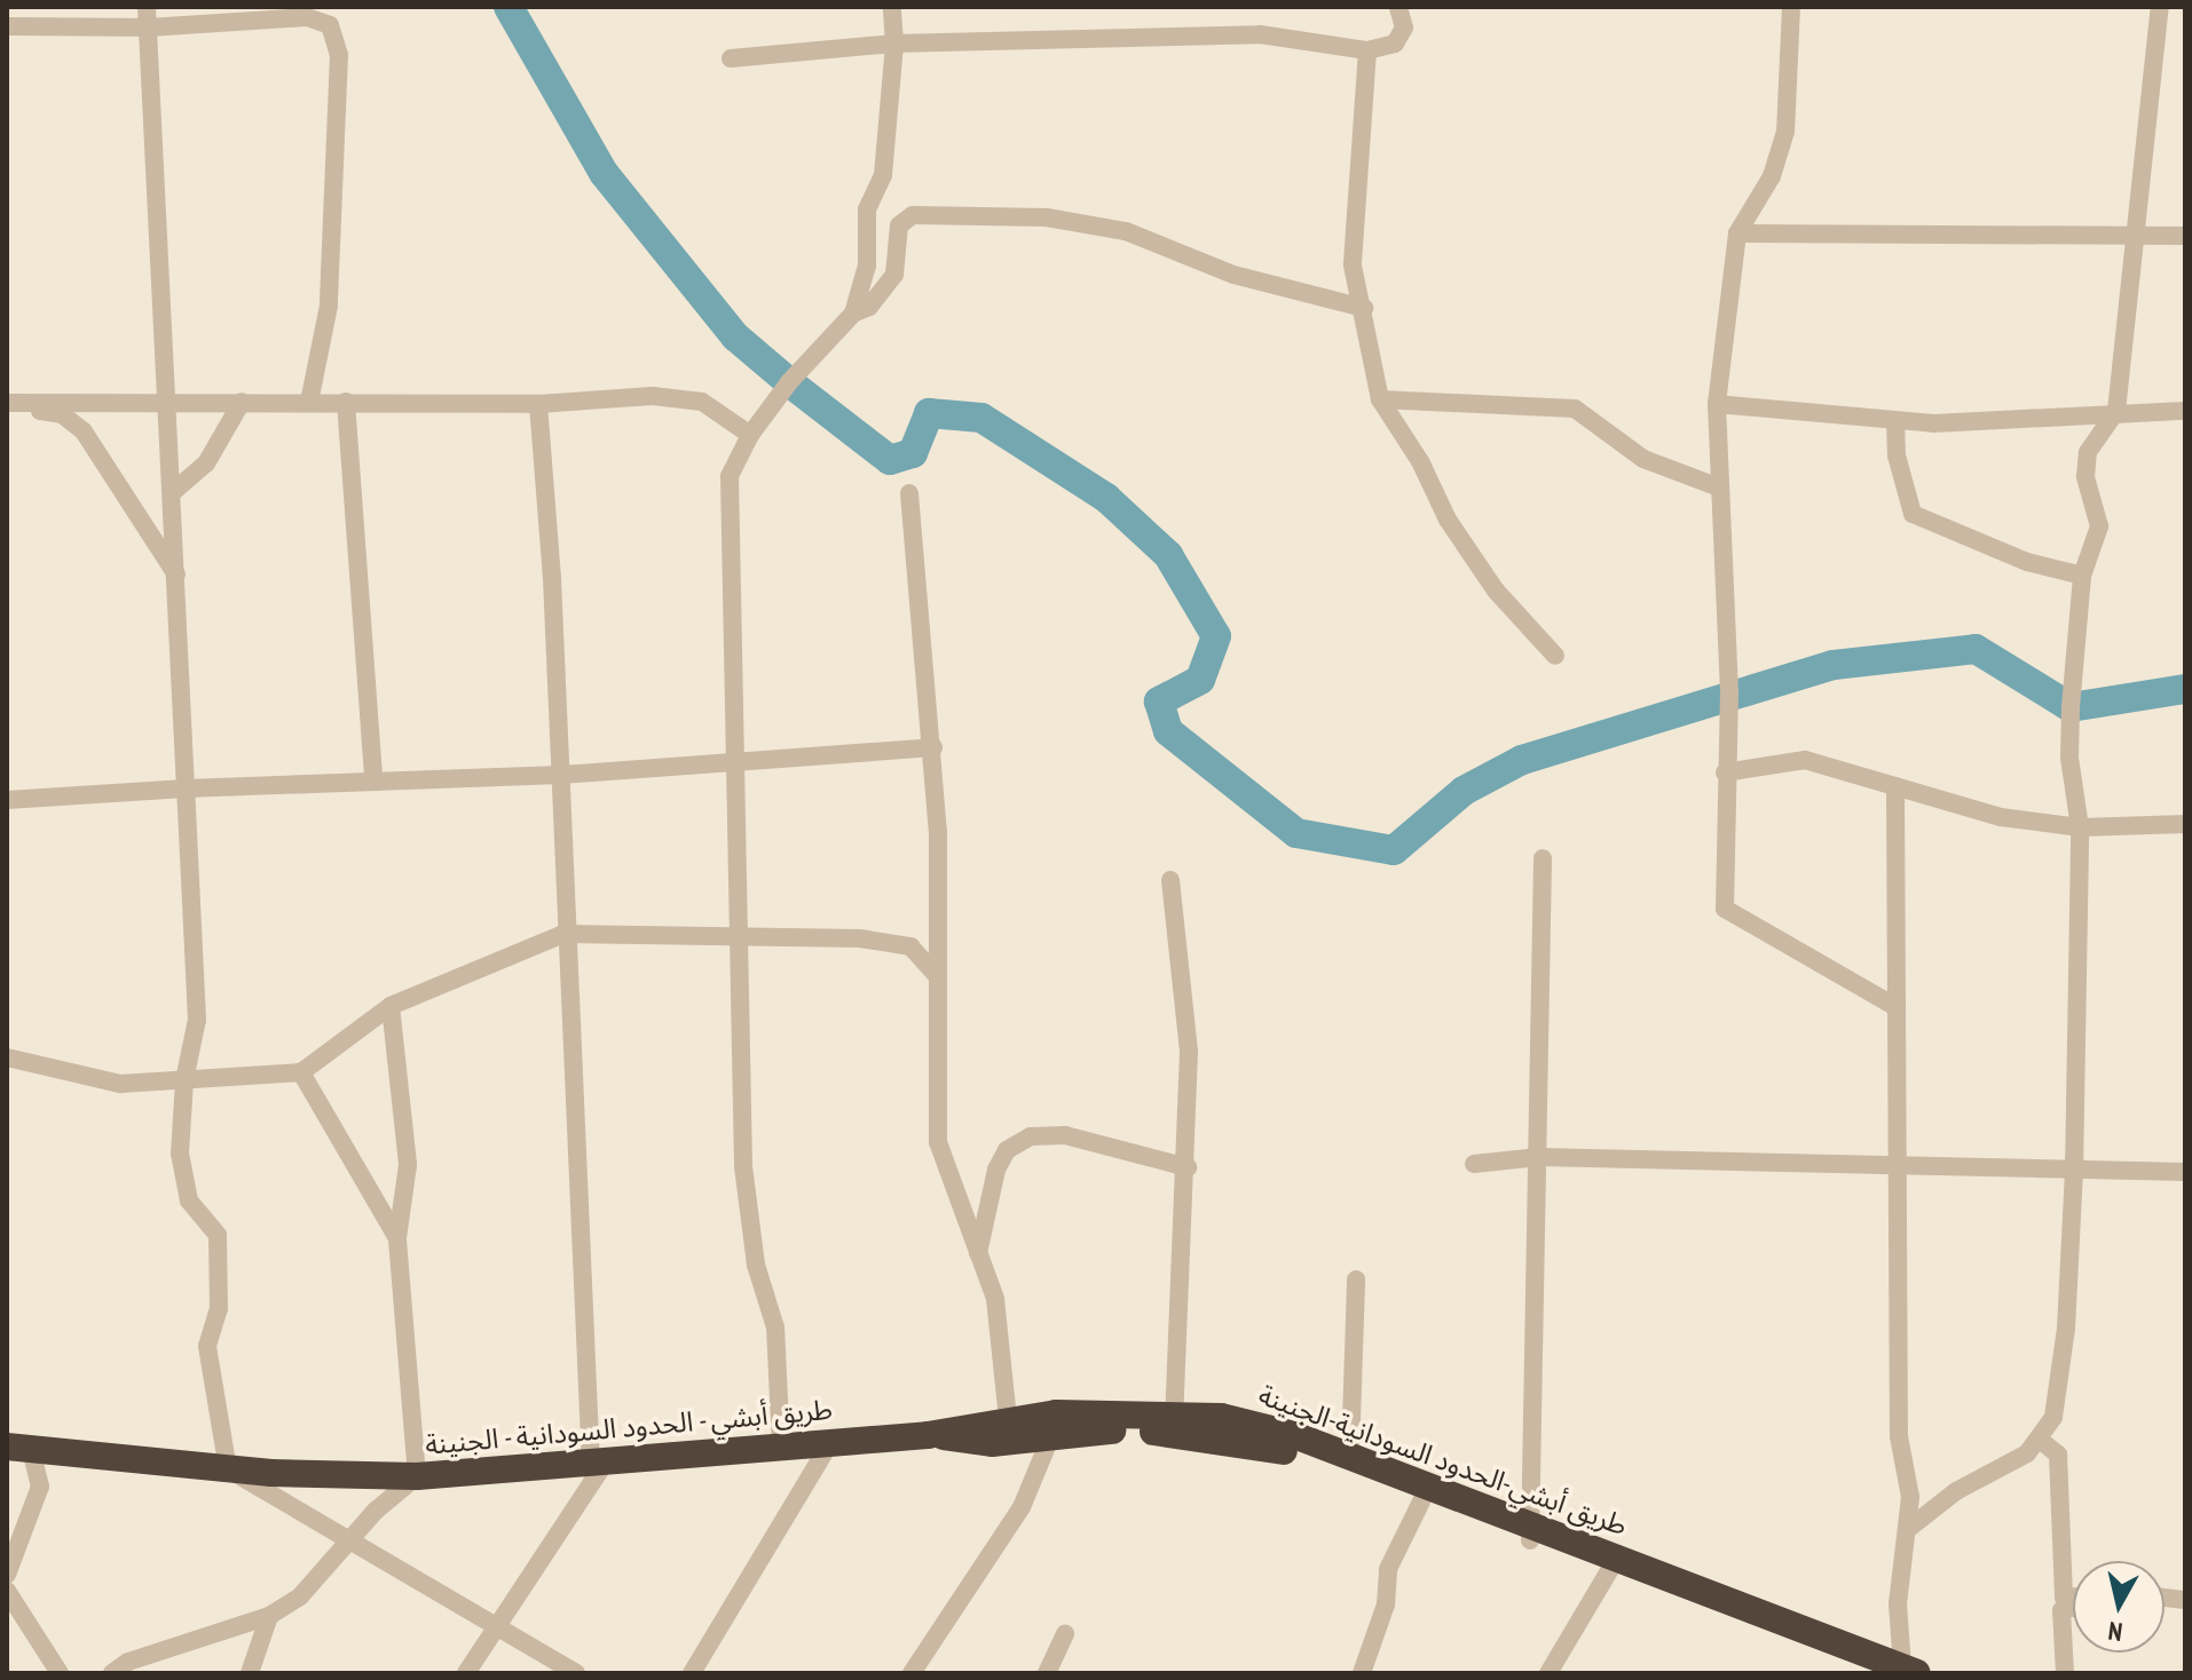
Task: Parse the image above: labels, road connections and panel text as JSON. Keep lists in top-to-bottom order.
{
  "streets": {
    "highway": ["طريق أبشي - الحدود السودانية - الجنينة", "طريق أبشي-الحدود السودانية-الجنينة"]
  },
  "crossings": [
    ["طريق أبشي - الحدود السودانية - الجنينة", "طريق أبشي-الحدود السودانية-الجنينة"]
  ],
  "north": "bottom"
}
